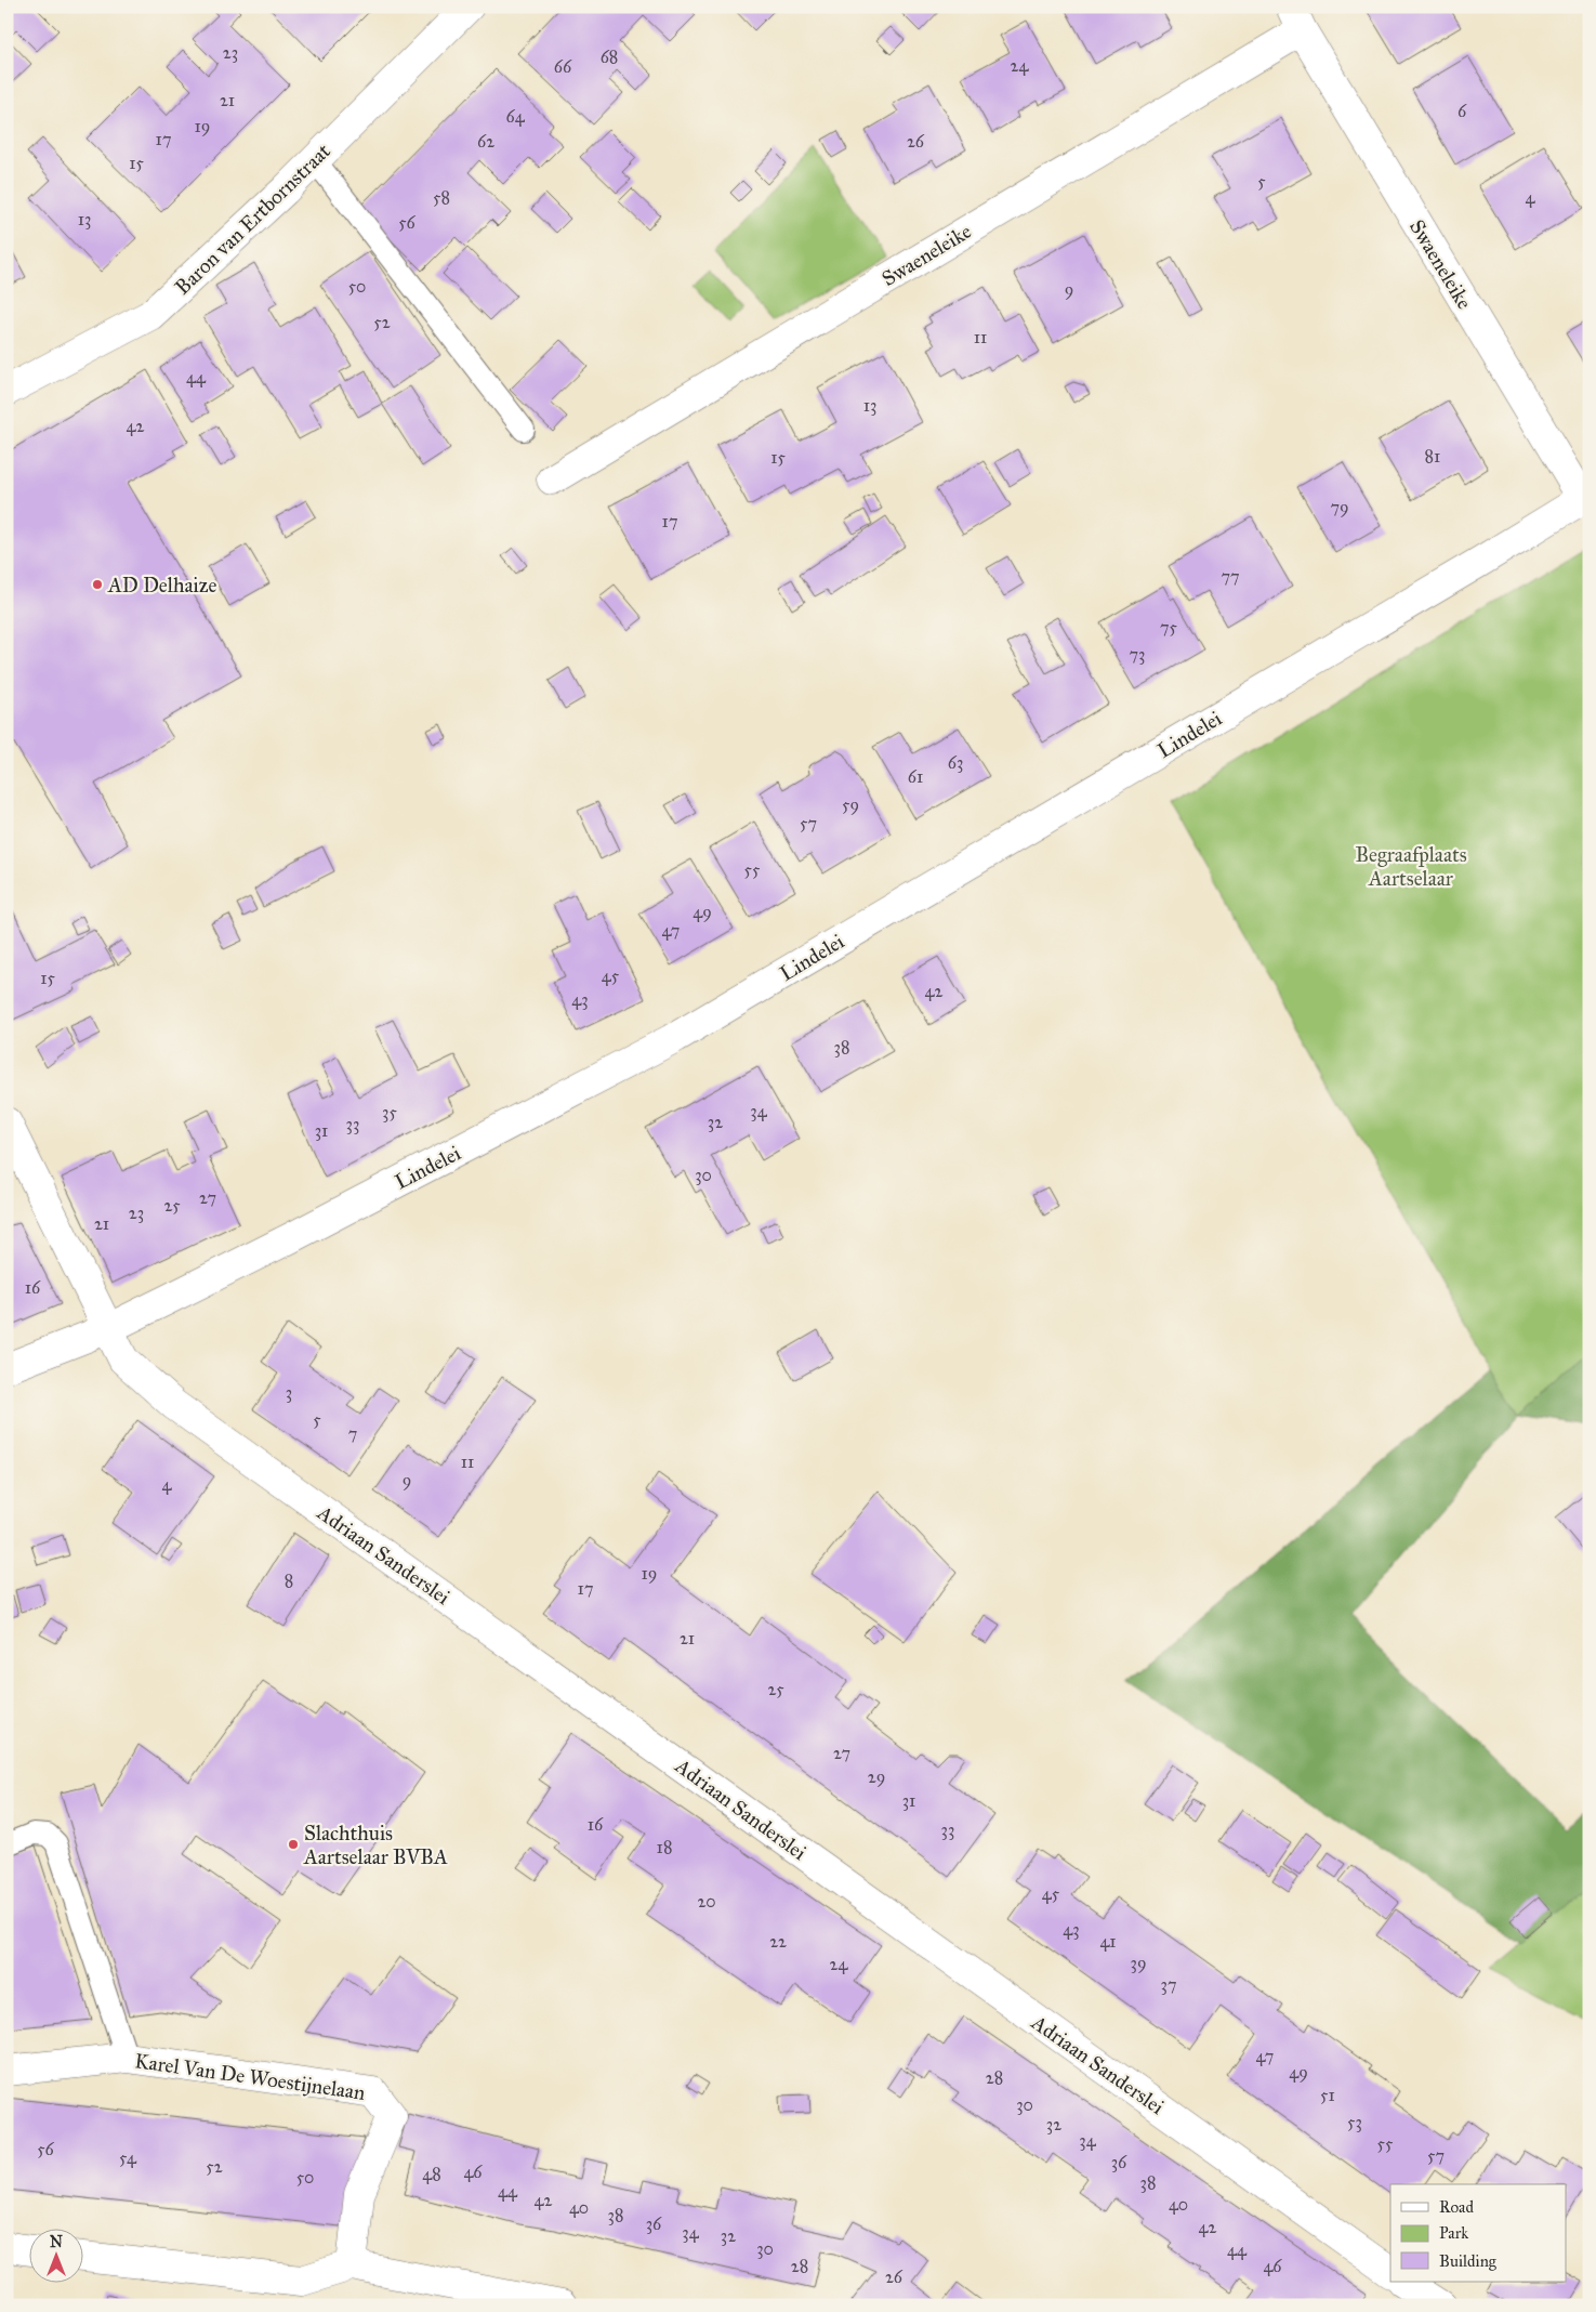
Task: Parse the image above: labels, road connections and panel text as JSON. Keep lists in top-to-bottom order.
{
  "streets": {
    "street": [
      "Baron van Ertbornstraat",
      "Swaeneleike",
      "Lindelei",
      "Adriaan Sanderslei",
      "Karel Van De Woestijnelaan"
    ]
  },
  "crossings": [
    ["Swaeneleike", "Lindelei"],
    ["Lindelei", "Adriaan Sanderslei"]
  ],
  "parks": ["Begraafplaats Aartselaar"],
  "places": ["AD Delhaize", "Slachthuis Aartselaar BVBA"],
  "house_numbers": [
    "23",
    "68",
    "24",
    "66",
    "21",
    "6",
    "64",
    "19",
    "17",
    "62",
    "26",
    "15",
    "5",
    "58",
    "4",
    "13",
    "56",
    "50",
    "9",
    "52",
    "11",
    "44",
    "13",
    "42",
    "81",
    "15",
    "79",
    "17",
    "77",
    "75",
    "73",
    "63",
    "61",
    "59",
    "57",
    "55",
    "49",
    "47",
    "45",
    "15",
    "42",
    "43",
    "38",
    "34",
    "35",
    "32",
    "33",
    "31",
    "30",
    "27",
    "25",
    "23",
    "21",
    "16",
    "3",
    "5",
    "7",
    "11",
    "9",
    "4",
    "19",
    "8",
    "17",
    "21",
    "25",
    "27",
    "29",
    "31",
    "16",
    "33",
    "18",
    "45",
    "20",
    "43",
    "22",
    "41",
    "39",
    "24",
    "37",
    "47",
    "49",
    "28",
    "51",
    "30",
    "53",
    "32",
    "34",
    "55",
    "56",
    "57",
    "54",
    "36",
    "52",
    "46",
    "48",
    "50",
    "38",
    "44",
    "42",
    "40",
    "40",
    "38",
    "36",
    "42",
    "34",
    "32",
    "30",
    "44",
    "28",
    "46",
    "26"
  ],
  "legend": ["Road", "Park", "Building"],
  "north": "top"
}
